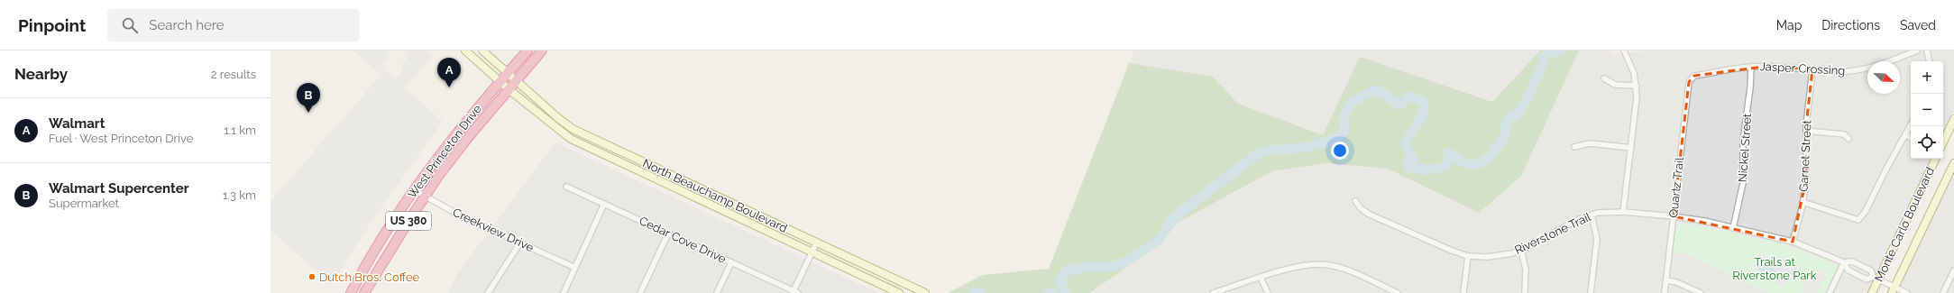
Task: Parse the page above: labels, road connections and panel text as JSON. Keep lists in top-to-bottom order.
{
  "streets": {
    "highway": ["West Princeton Drive", "US 380"],
    "street": [
      "Jasper Crossing",
      "Nickel Street",
      "Garnet Street",
      "Quartz Trail",
      "North Beauchamp Boulevard",
      "Monte Carlo Boulevard",
      "Creekview Drive",
      "Riverstone Trail",
      "Cedar Cove Drive"
    ]
  },
  "crossings": [
    ["Jasper Crossing", "Nickel Street"],
    ["Jasper Crossing", "Garnet Street"],
    ["Jasper Crossing", "Quartz Trail"],
    ["Nickel Street", "Riverstone Trail"],
    ["West Princeton Drive", "North Beauchamp Boulevard"],
    ["West Princeton Drive", "Creekview Drive"],
    ["Garnet Street", "Riverstone Trail"],
    ["Quartz Trail", "Riverstone Trail"],
    ["Monte Carlo Boulevard", "Riverstone Trail"]
  ],
  "parks": ["Trails at Riverstone Park"],
  "places": ["Dutch Bros. Coffee"],
  "north": "bottom right",
  "page": {
    "header": "Pinpoint",
    "search": "Search here",
    "nav": ["Map", "Directions", "Saved"],
    "heading": ["Nearby", "2 results"],
    "pins": ["A", "B"],
    "map_buttons": ["+", "−"],
    "list": [
      {
        "mark": "A",
        "name": "Walmart",
        "note": "Fuel · West Princeton Drive",
        "value": "1.1 km"
      },
      {
        "mark": "B",
        "name": "Walmart Supercenter",
        "note": "Supermarket",
        "value": "1.3 km"
      }
    ]
  }
}
